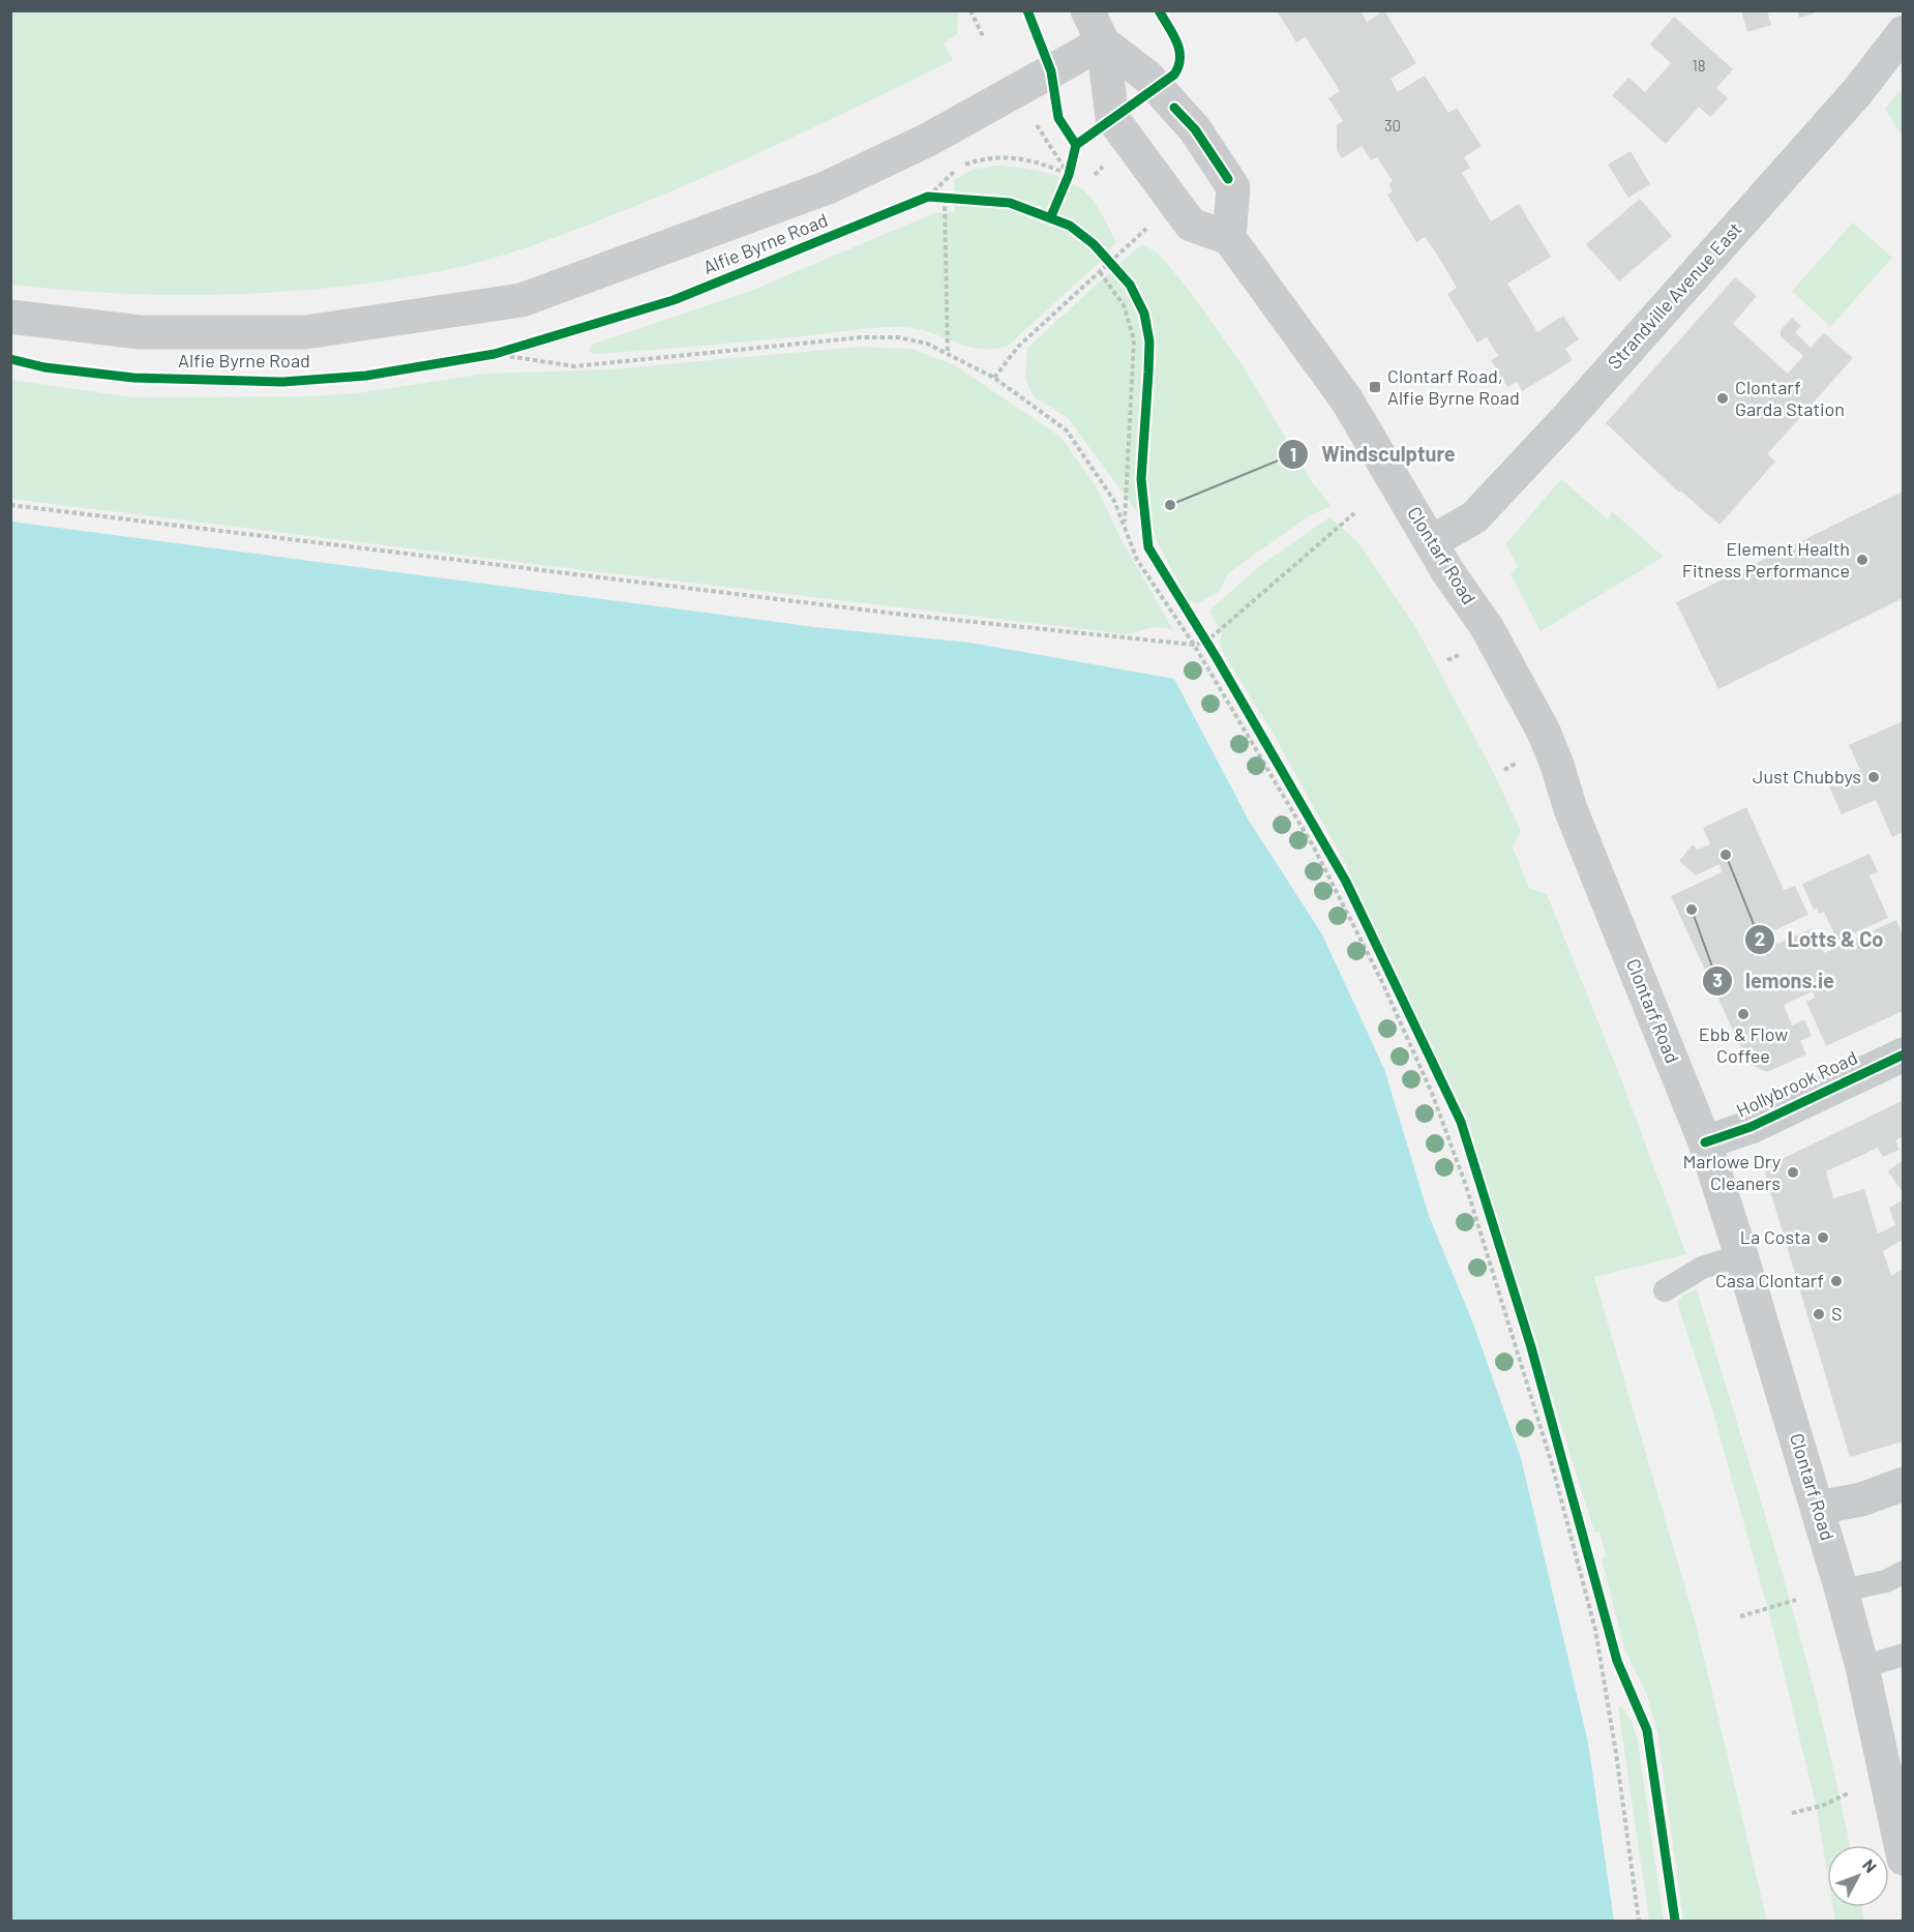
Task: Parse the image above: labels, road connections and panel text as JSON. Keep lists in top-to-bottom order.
{
  "streets": {
    "main road": ["Alfie Byrne Road", "Clontarf Road"],
    "street": ["Strandville Avenue East", "Hollybrook Road"]
  },
  "crossings": [
    ["Strandville Avenue East", "Clontarf Road"],
    ["Clontarf Road", "Hollybrook Road"]
  ],
  "places": {
    "transit": ["Clontarf Road, Alfie Byrne Road"],
    "other": [
      "Clontarf Garda Station",
      "Windsculpture",
      "Element Health Fitness Performance",
      "Just Chubbys",
      "Lotts & Co",
      "lemons.ie",
      "Ebb & Flow Coffee",
      "Marlowe Dry Cleaners",
      "La Costa",
      "Casa Clontarf",
      "S"
    ]
  },
  "house_numbers": ["18", "30"],
  "north": "top right"
}
